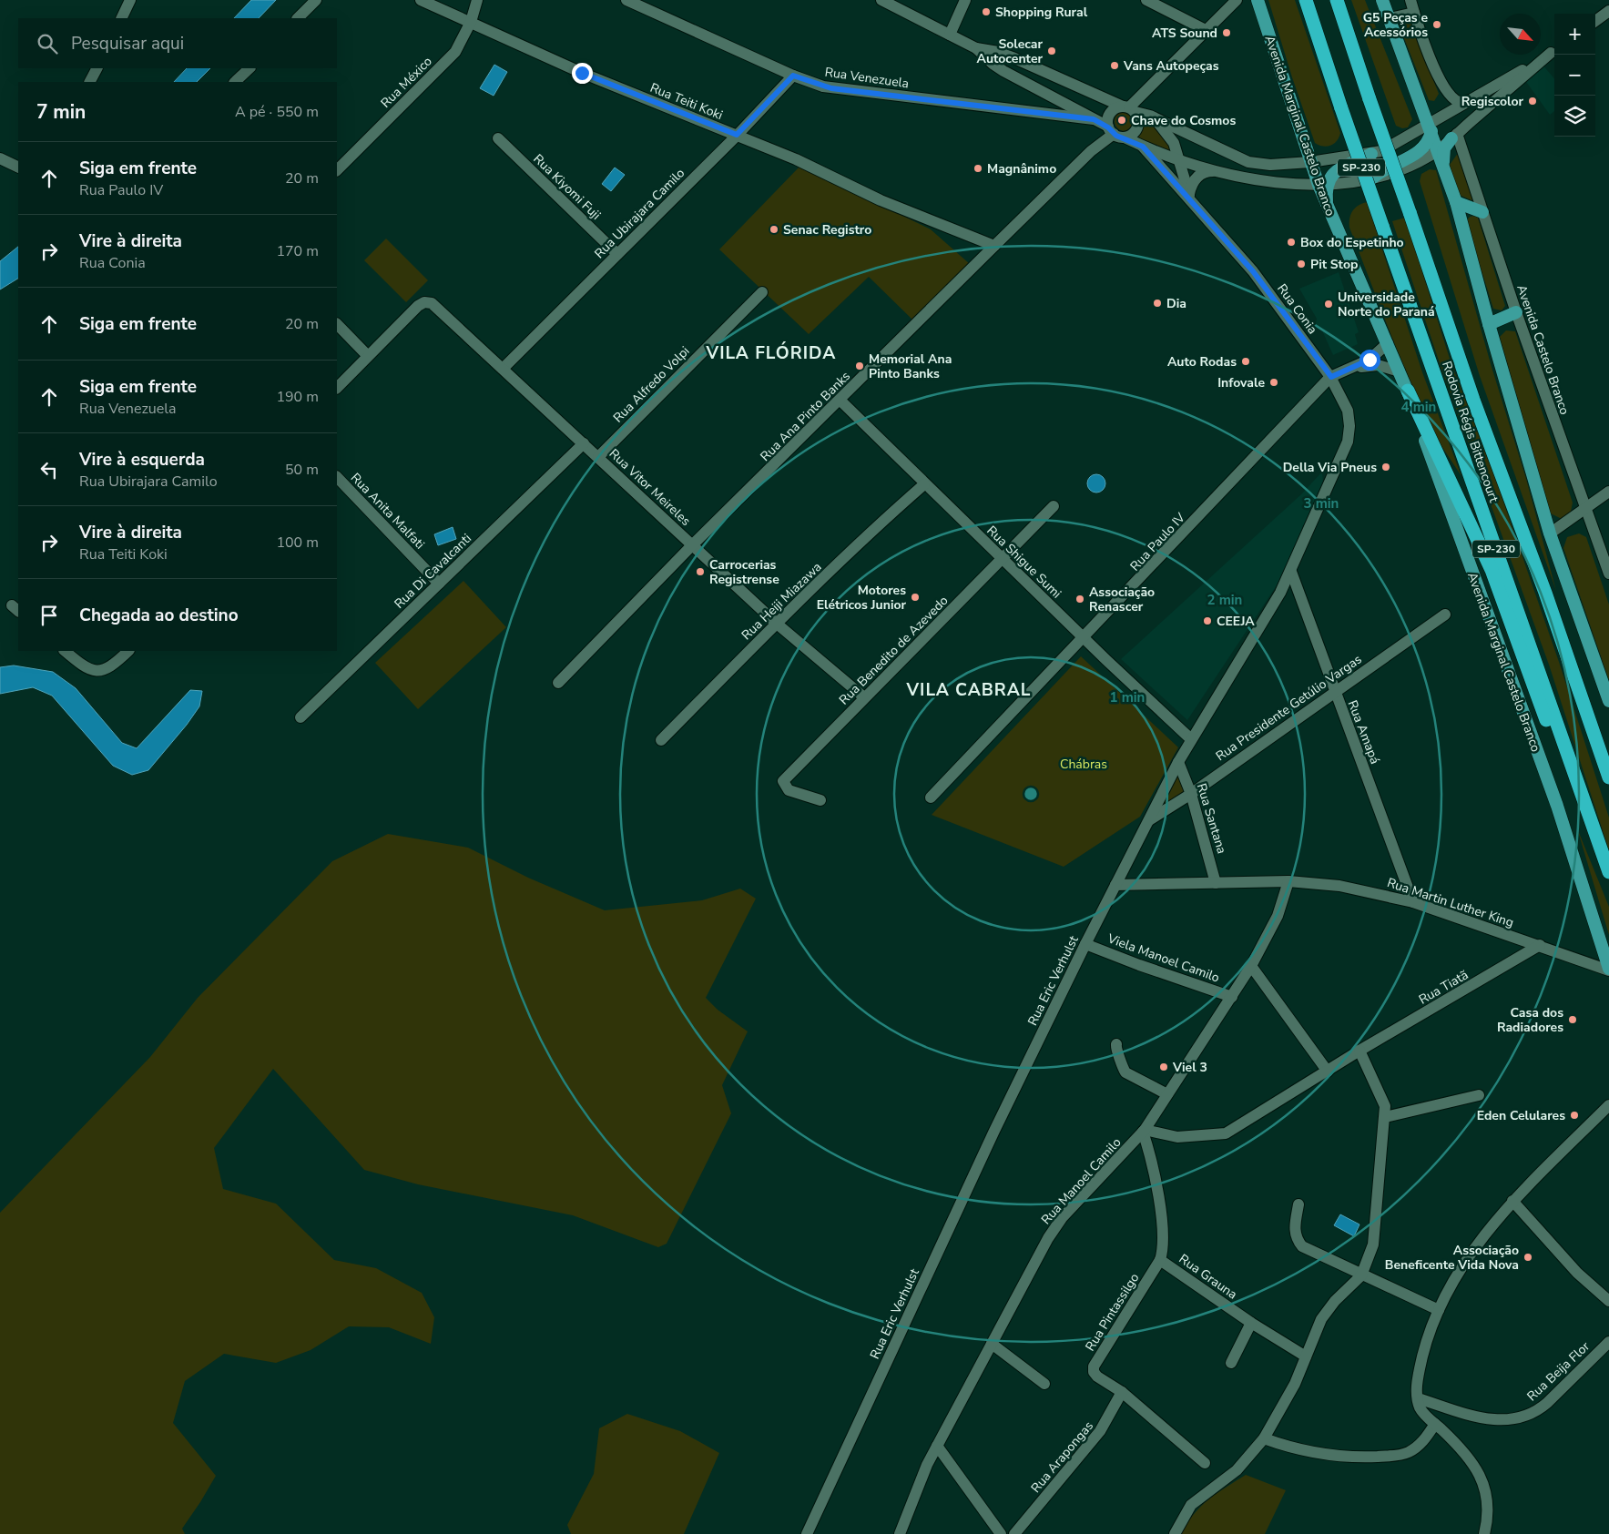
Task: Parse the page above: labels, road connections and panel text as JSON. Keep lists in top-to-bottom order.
{
  "streets": {
    "highway": ["SP-230", "Rodovia Régis Bittencourt"],
    "main road": ["Avenida Marginal Castelo Branco"],
    "street": [
      "Rua Venezuela",
      "Rua México",
      "Rua Teiti Koki",
      "Rua Kiyomi Fuji",
      "Rua Ubirajara Camilo",
      "Rua Conia",
      "Avenida Castelo Branco",
      "Rua Alfredo Volpi",
      "Rua Ana Pinto Banks",
      "Rua Vitor Meireles",
      "Rua Anita Malfati",
      "Rua Paulo IV",
      "Rua Shigue Sumi",
      "Rua Di Cavalcanti",
      "Rua Heiji Miazawa",
      "Rua Benedito de Azevedo",
      "Rua Presidente Getúlio Vargas",
      "Rua Amapá",
      "Rua Santana",
      "Rua Martin Luther King",
      "Viela Manoel Camilo",
      "Rua Eric Verhulst",
      "Rua Tiatã",
      "Rua Manoel Camilo",
      "Rua Grauna",
      "Rua Pintassilgo",
      "Rua Beija Flor",
      "Rua Arapongas"
    ]
  },
  "crossings": [
    ["Rua Venezuela", "Rua Ubirajara Camilo"],
    ["Rua México", "Rua Teiti Koki"],
    ["Rua Teiti Koki", "Rua Ubirajara Camilo"],
    ["Rua Teiti Koki", "Rua Ana Pinto Banks"],
    ["Avenida Marginal Castelo Branco", "Rua Paulo IV"],
    ["Avenida Marginal Castelo Branco", "Rua Martin Luther King"],
    ["Rua Kiyomi Fuji", "Rua Ubirajara Camilo"],
    ["Rua Ubirajara Camilo", "Rua Vitor Meireles"],
    ["Rua Conia", "Rua Paulo IV"],
    ["Rua Conia", "Rua Eric Verhulst"],
    ["Rua Alfredo Volpi", "Rua Vitor Meireles"],
    ["Rua Ana Pinto Banks", "Rua Vitor Meireles"],
    ["Rua Ana Pinto Banks", "Rua Shigue Sumi"],
    ["Rua Vitor Meireles", "Rua Di Cavalcanti"],
    ["Rua Vitor Meireles", "Rua Heiji Miazawa"],
    ["Rua Vitor Meireles", "Rua Benedito de Azevedo"],
    ["Rua Anita Malfati", "Rua Di Cavalcanti"],
    ["Rua Paulo IV", "Rua Shigue Sumi"],
    ["Rua Shigue Sumi", "Rua Heiji Miazawa"],
    ["Rua Shigue Sumi", "Rua Benedito de Azevedo"],
    ["Rua Shigue Sumi", "Rua Eric Verhulst"],
    ["Rua Presidente Getúlio Vargas", "Rua Amapá"],
    ["Rua Presidente Getúlio Vargas", "Rua Santana"],
    ["Rua Presidente Getúlio Vargas", "Rua Eric Verhulst"],
    ["Rua Amapá", "Rua Martin Luther King"],
    ["Rua Amapá", "Rua Eric Verhulst"],
    ["Rua Santana", "Rua Martin Luther King"],
    ["Rua Santana", "Rua Eric Verhulst"],
    ["Rua Martin Luther King", "Rua Eric Verhulst"],
    ["Rua Martin Luther King", "Rua Tiatã"],
    ["Rua Martin Luther King", "Rua Manoel Camilo"],
    ["Viela Manoel Camilo", "Rua Eric Verhulst"],
    ["Viela Manoel Camilo", "Rua Manoel Camilo"],
    ["Rua Manoel Camilo", "Rua Grauna"],
    ["Rua Grauna", "Rua Pintassilgo"],
    ["Rua Pintassilgo", "Rua Arapongas"]
  ],
  "districts": ["VILA FLÓRIDA", "VILA CABRAL"],
  "parks": ["Chábras"],
  "places": [
    "Shopping Rural",
    "G5 Peças e Acessórios",
    "ATS Sound",
    "Solecar Autocenter",
    "Vans Autopeças",
    "Regiscolor",
    "Chave do Cosmos",
    "Magnânimo",
    "Senac Registro",
    "Box do Espetinho",
    "Pit Stop",
    "Dia",
    "Universidade Norte do Paraná",
    "Auto Rodas",
    "Memorial Ana Pinto Banks",
    "Infovale",
    "Della Via Pneus",
    "Carrocerias Registrense",
    "Motores Elétricos Junior",
    "Associação Renascer",
    "CEEJA",
    "Casa dos Radiadores",
    "Viel 3",
    "Eden Celulares",
    "Associação Beneficente Vida Nova"
  ],
  "north": "bottom right",
  "page": {
    "map_buttons": ["+", "−"],
    "search": "Pesquisar aqui",
    "heading": ["7 min", "A pé · 550 m"],
    "list": [
      ["Siga em frente", "Rua Paulo IV", "20 m"],
      ["Vire à direita", "Rua Conia", "170 m"],
      ["Siga em frente", "20 m"],
      ["Siga em frente", "Rua Venezuela", "190 m"],
      ["Vire à esquerda", "Rua Ubirajara Camilo", "50 m"],
      ["Vire à direita", "Rua Teiti Koki", "100 m"],
      "Chegada ao destino"
    ]
  },
  "rings": [
    "4 min",
    "3 min",
    "2 min",
    "1 min"
  ]
}
